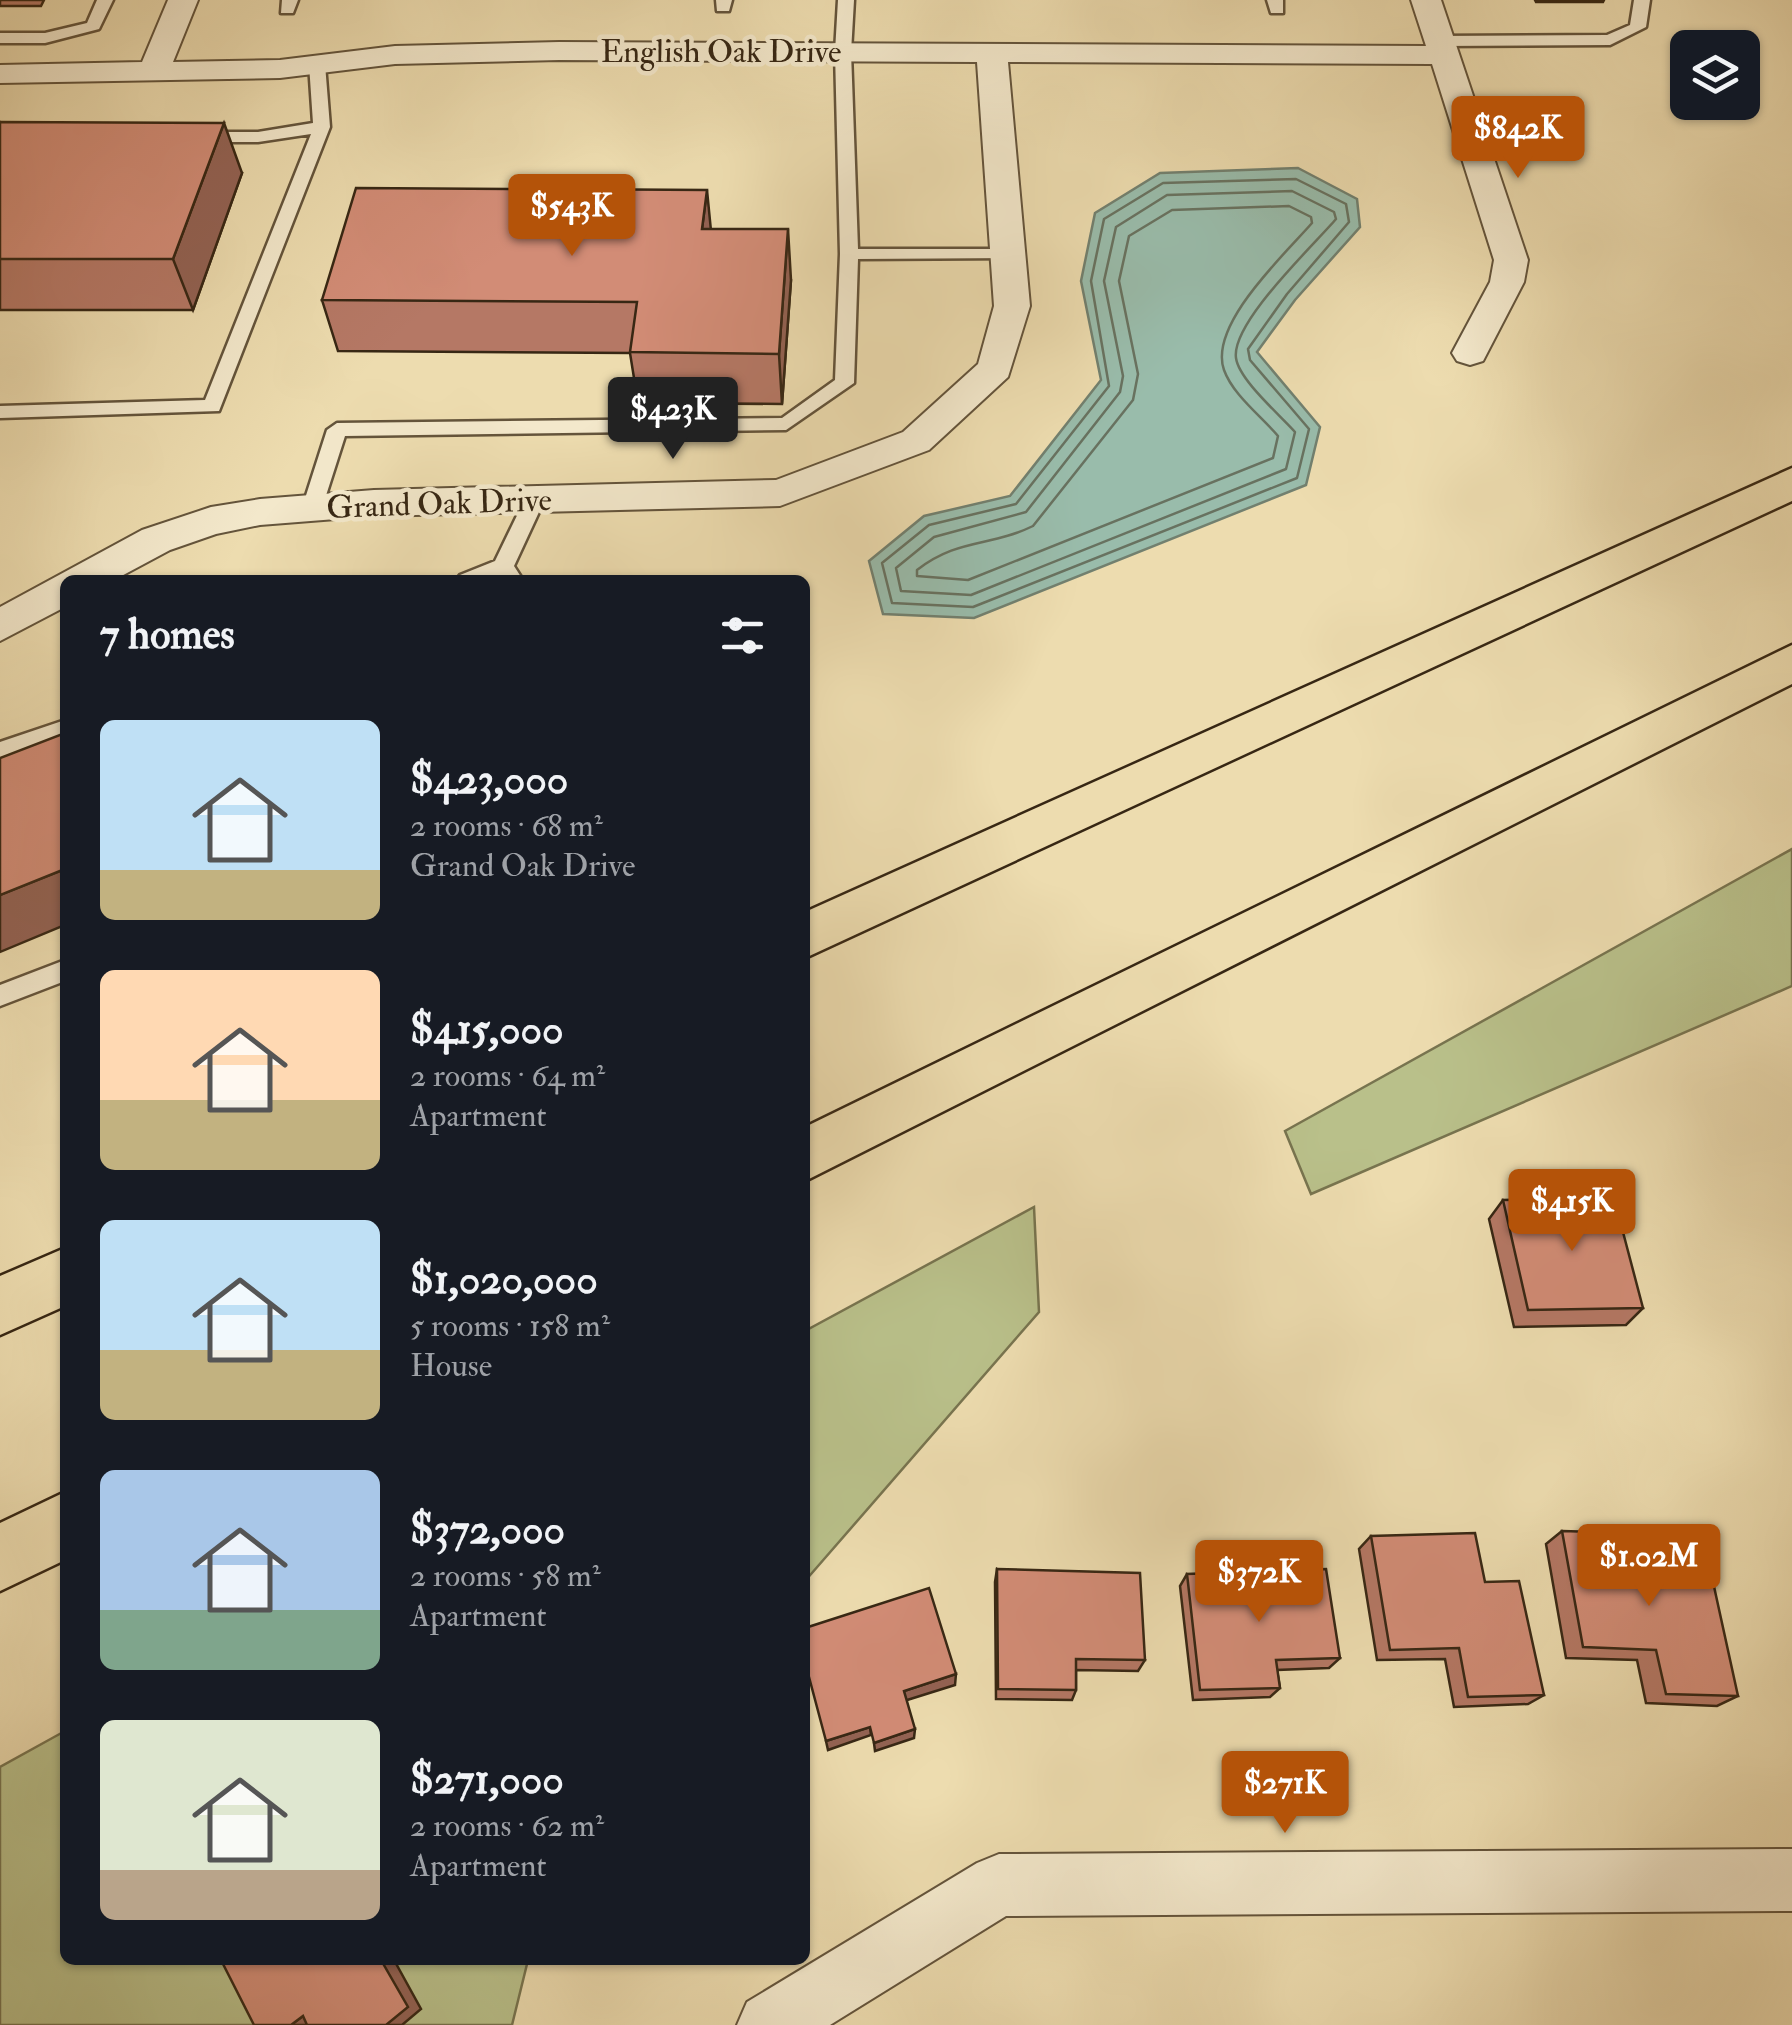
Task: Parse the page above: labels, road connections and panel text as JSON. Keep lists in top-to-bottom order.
{
  "streets": {
    "street": ["English Oak Drive", "Grand Oak Drive"]
  },
  "crossings": [
    ["English Oak Drive", "Grand Oak Drive"]
  ],
  "page": {
    "price": [
      "$842K",
      "$543K",
      "$423K",
      "$415K",
      "$1.02M",
      "$372K",
      "$271K"
    ],
    "heading": "7 homes",
    "list": [
      {
        "name": "$423,000",
        "note": "2 rooms · 68 m² · Grand Oak Drive"
      },
      {
        "name": "$415,000",
        "note": "2 rooms · 64 m² · Apartment"
      },
      {
        "name": "$1,020,000",
        "note": "5 rooms · 158 m² · House"
      },
      {
        "name": "$372,000",
        "note": "2 rooms · 58 m² · Apartment"
      },
      {
        "name": "$271,000",
        "note": "2 rooms · 62 m² · Apartment"
      }
    ]
  }
}
